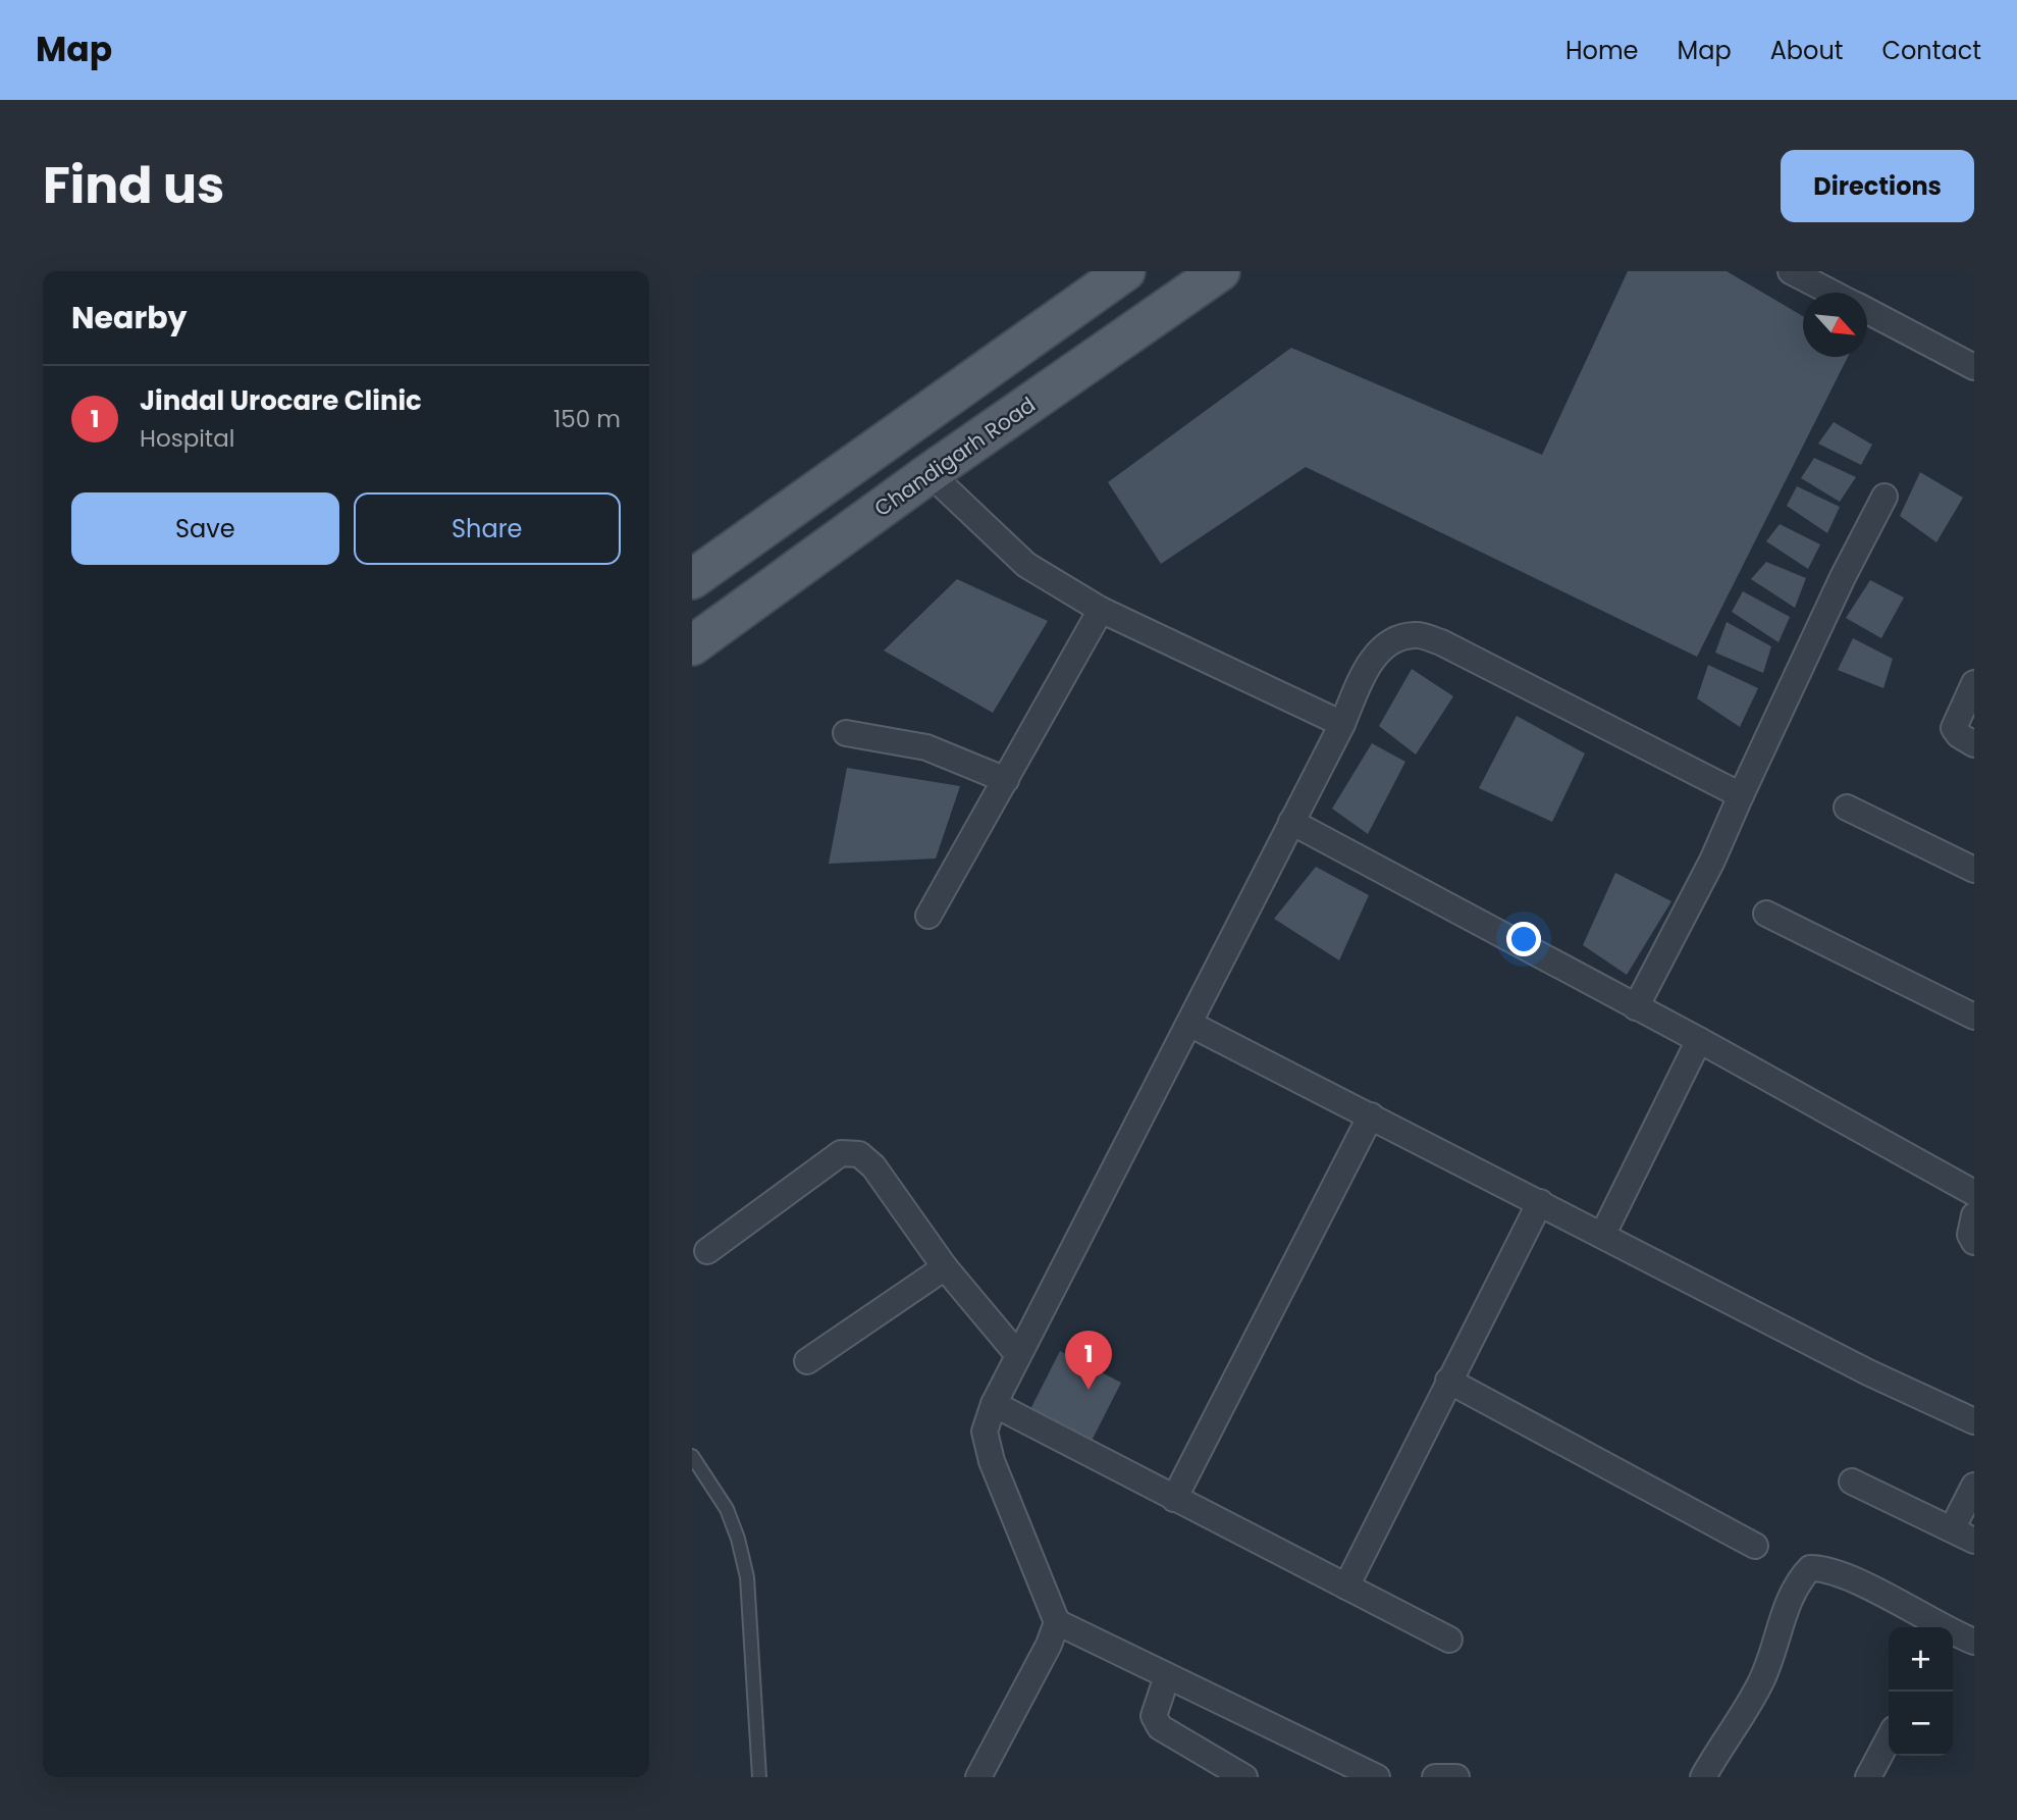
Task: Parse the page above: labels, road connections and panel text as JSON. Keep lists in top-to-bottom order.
{
  "streets": {
    "main road": ["Chandigarh Road"]
  },
  "north": "bottom right",
  "page": {
    "header": "Map",
    "nav": [
      "Home",
      "Map",
      "About",
      "Contact"
    ],
    "title": "Find us",
    "buttons": [
      "Directions",
      ["Save", "Share"]
    ],
    "heading": "Nearby",
    "list": [
      {
        "mark": "1",
        "name": "Jindal Urocare Clinic",
        "note": "Hospital",
        "value": "150 m"
      }
    ],
    "pins": "1",
    "map_buttons": ["+", "−"]
  }
}
